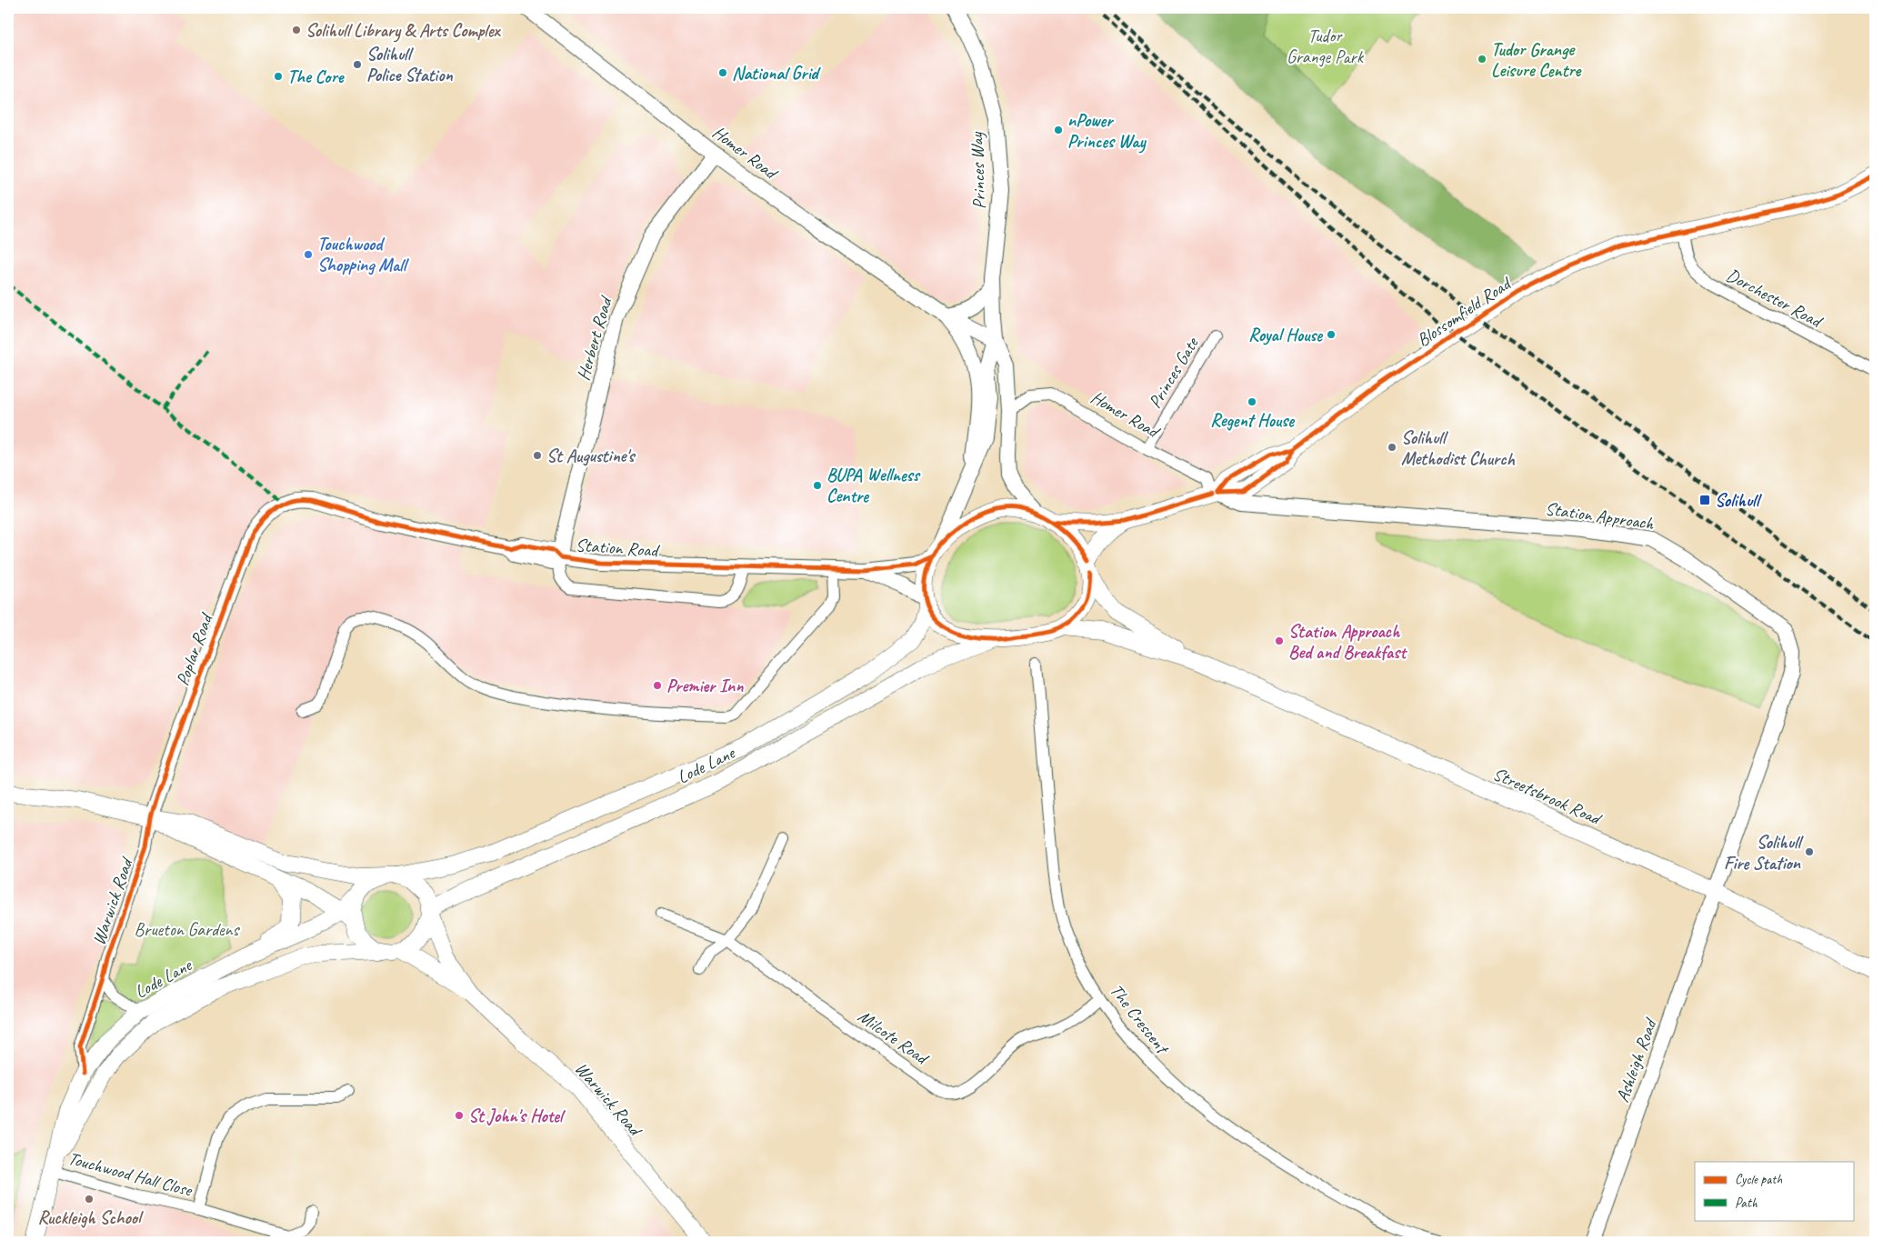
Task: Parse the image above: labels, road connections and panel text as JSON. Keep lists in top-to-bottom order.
{
  "streets": {
    "main road": [
      "Blossomfield Road",
      "Lode Lane",
      "Streetsbrook Road",
      "Warwick Road"
    ],
    "street": [
      "Homer Road",
      "Princes Way",
      "Dorchester Road",
      "Herbert Road",
      "Princes Gate",
      "Station Approach",
      "Station Road",
      "Poplar Road",
      "The Crescent",
      "Milcote Road",
      "Ashleigh Road",
      "Touchwood Hall Close"
    ]
  },
  "crossings": [
    ["Homer Road", "Princes Way"],
    ["Homer Road", "Blossomfield Road"],
    ["Homer Road", "Herbert Road"],
    ["Homer Road", "Princes Gate"],
    ["Homer Road", "Station Approach"],
    ["Princes Way", "Blossomfield Road"],
    ["Princes Way", "Station Road"],
    ["Princes Way", "Lode Lane"],
    ["Princes Way", "Streetsbrook Road"],
    ["Dorchester Road", "Blossomfield Road"],
    ["Blossomfield Road", "Station Approach"],
    ["Blossomfield Road", "Station Road"],
    ["Blossomfield Road", "Lode Lane"],
    ["Blossomfield Road", "Streetsbrook Road"],
    ["Herbert Road", "Station Road"],
    ["Station Approach", "Streetsbrook Road"],
    ["Station Approach", "Ashleigh Road"],
    ["Station Road", "Poplar Road"],
    ["Station Road", "Lode Lane"],
    ["Station Road", "Streetsbrook Road"],
    ["Poplar Road", "Warwick Road"],
    ["Lode Lane", "Streetsbrook Road"],
    ["Lode Lane", "Warwick Road"],
    ["Lode Lane", "Touchwood Hall Close"],
    ["Streetsbrook Road", "Ashleigh Road"],
    ["The Crescent", "Milcote Road"]
  ],
  "parks": ["Tudor Grange Park", "Brueton Gardens"],
  "places": {
    "other": [
      "Solihull Library & Arts Complex",
      "Tudor Grange Leisure Centre",
      "Solihull Police Station",
      "National Grid",
      "The Core",
      "nPower Princes Way",
      "Touchwood Shopping Mall",
      "Royal House",
      "Regent House",
      "Solihull Methodist Church",
      "St Augustine's",
      "BUPA Wellness Centre",
      "Station Approach Bed and Breakfast",
      "Premier Inn",
      "Solihull Fire Station",
      "St John's Hotel",
      "Ruckleigh School"
    ],
    "transit": ["Solihull"]
  },
  "legend": ["Cycle path", "Path"]
}
